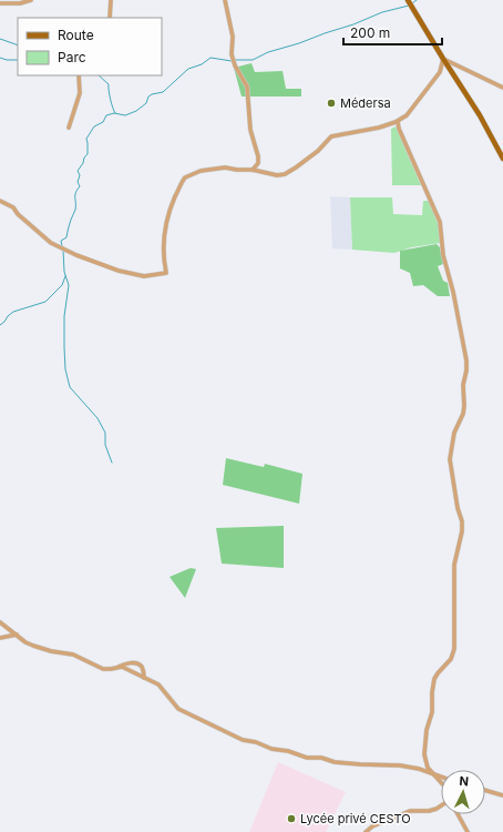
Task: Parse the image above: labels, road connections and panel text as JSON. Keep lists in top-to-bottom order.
{
  "places": ["Médersa", "Lycée privé CESTO"],
  "legend": ["Route", "Parc"],
  "scale_bar": "200 m",
  "north": "top"
}
